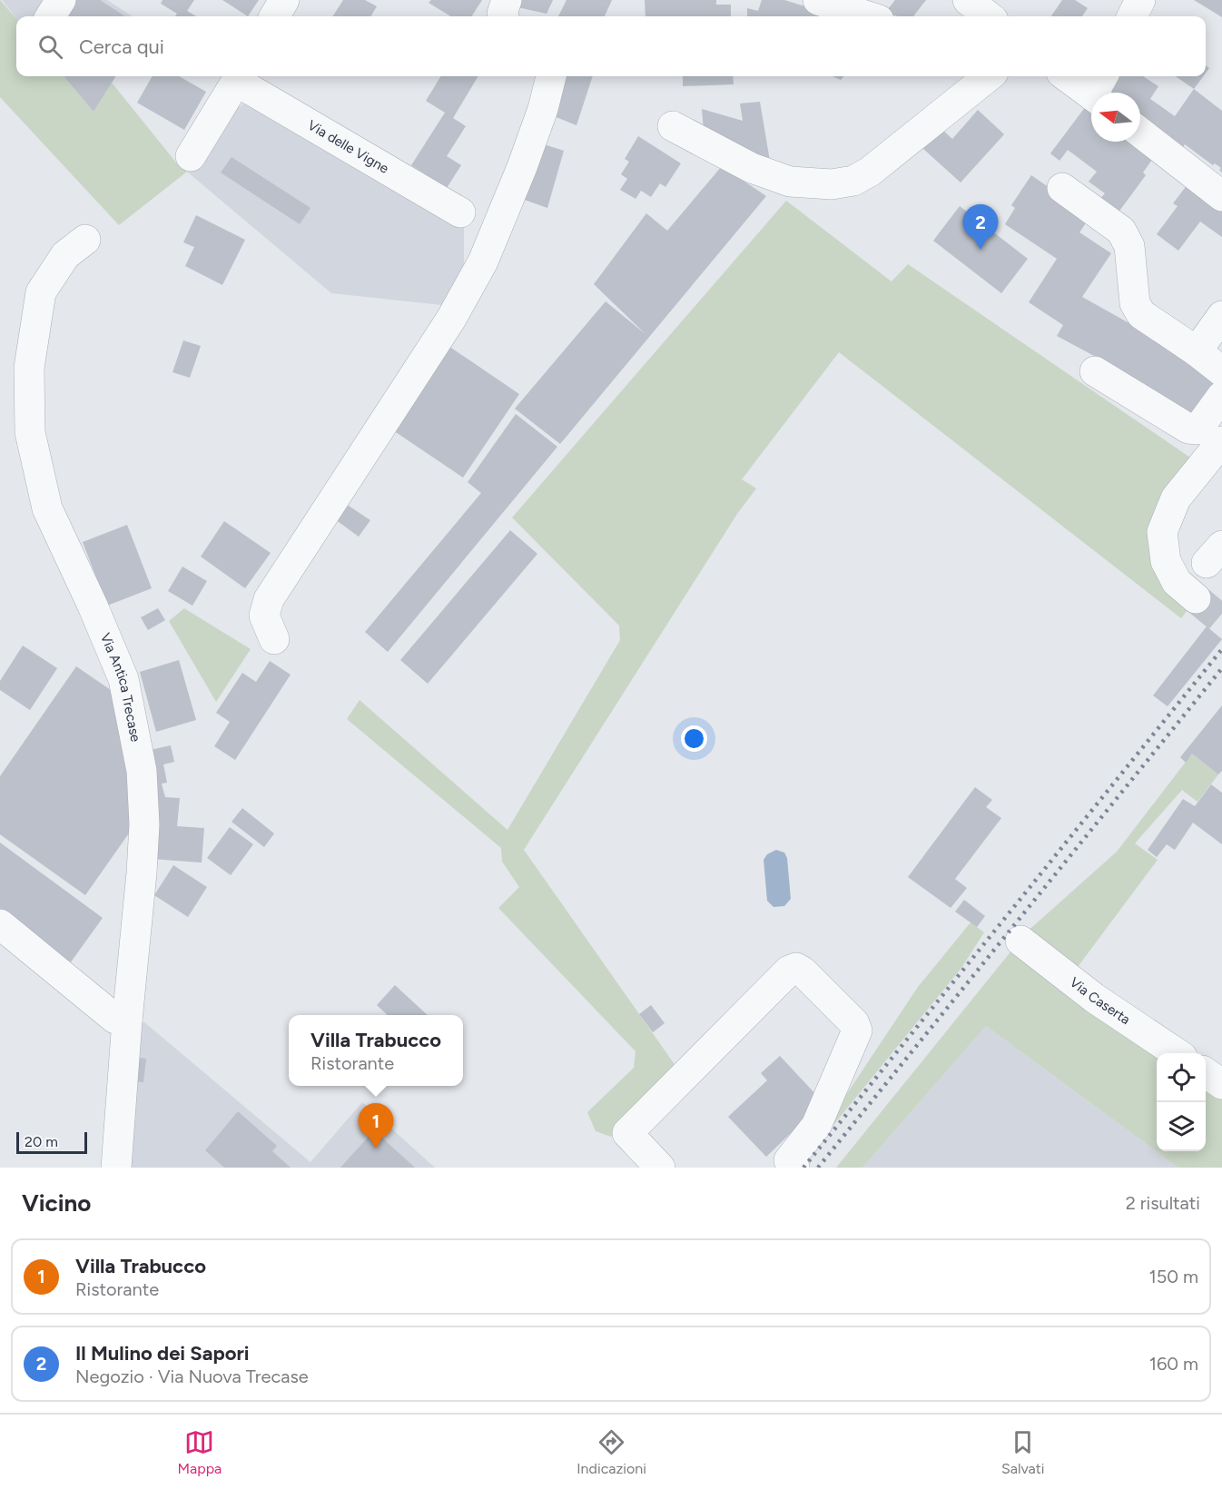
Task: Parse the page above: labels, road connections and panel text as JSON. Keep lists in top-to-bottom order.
{
  "streets": {
    "street": ["Via delle Vigne", "Via Antica Trecase", "Via Caserta"]
  },
  "scale_bar": "20 m",
  "north": "left",
  "page": {
    "search": "Cerca qui",
    "pins": ["2", "1"],
    "popup": ["Villa Trabucco", "Ristorante"],
    "scale": "20 m",
    "heading": ["Vicino", "2 risultati"],
    "list": [
      {
        "mark": "1",
        "name": "Villa Trabucco",
        "note": "Ristorante",
        "value": "150 m"
      },
      {
        "mark": "2",
        "name": "Il Mulino dei Sapori",
        "note": "Negozio · Via Nuova Trecase",
        "value": "160 m"
      }
    ],
    "nav": ["Mappa", "Indicazioni", "Salvati"]
  }
}
